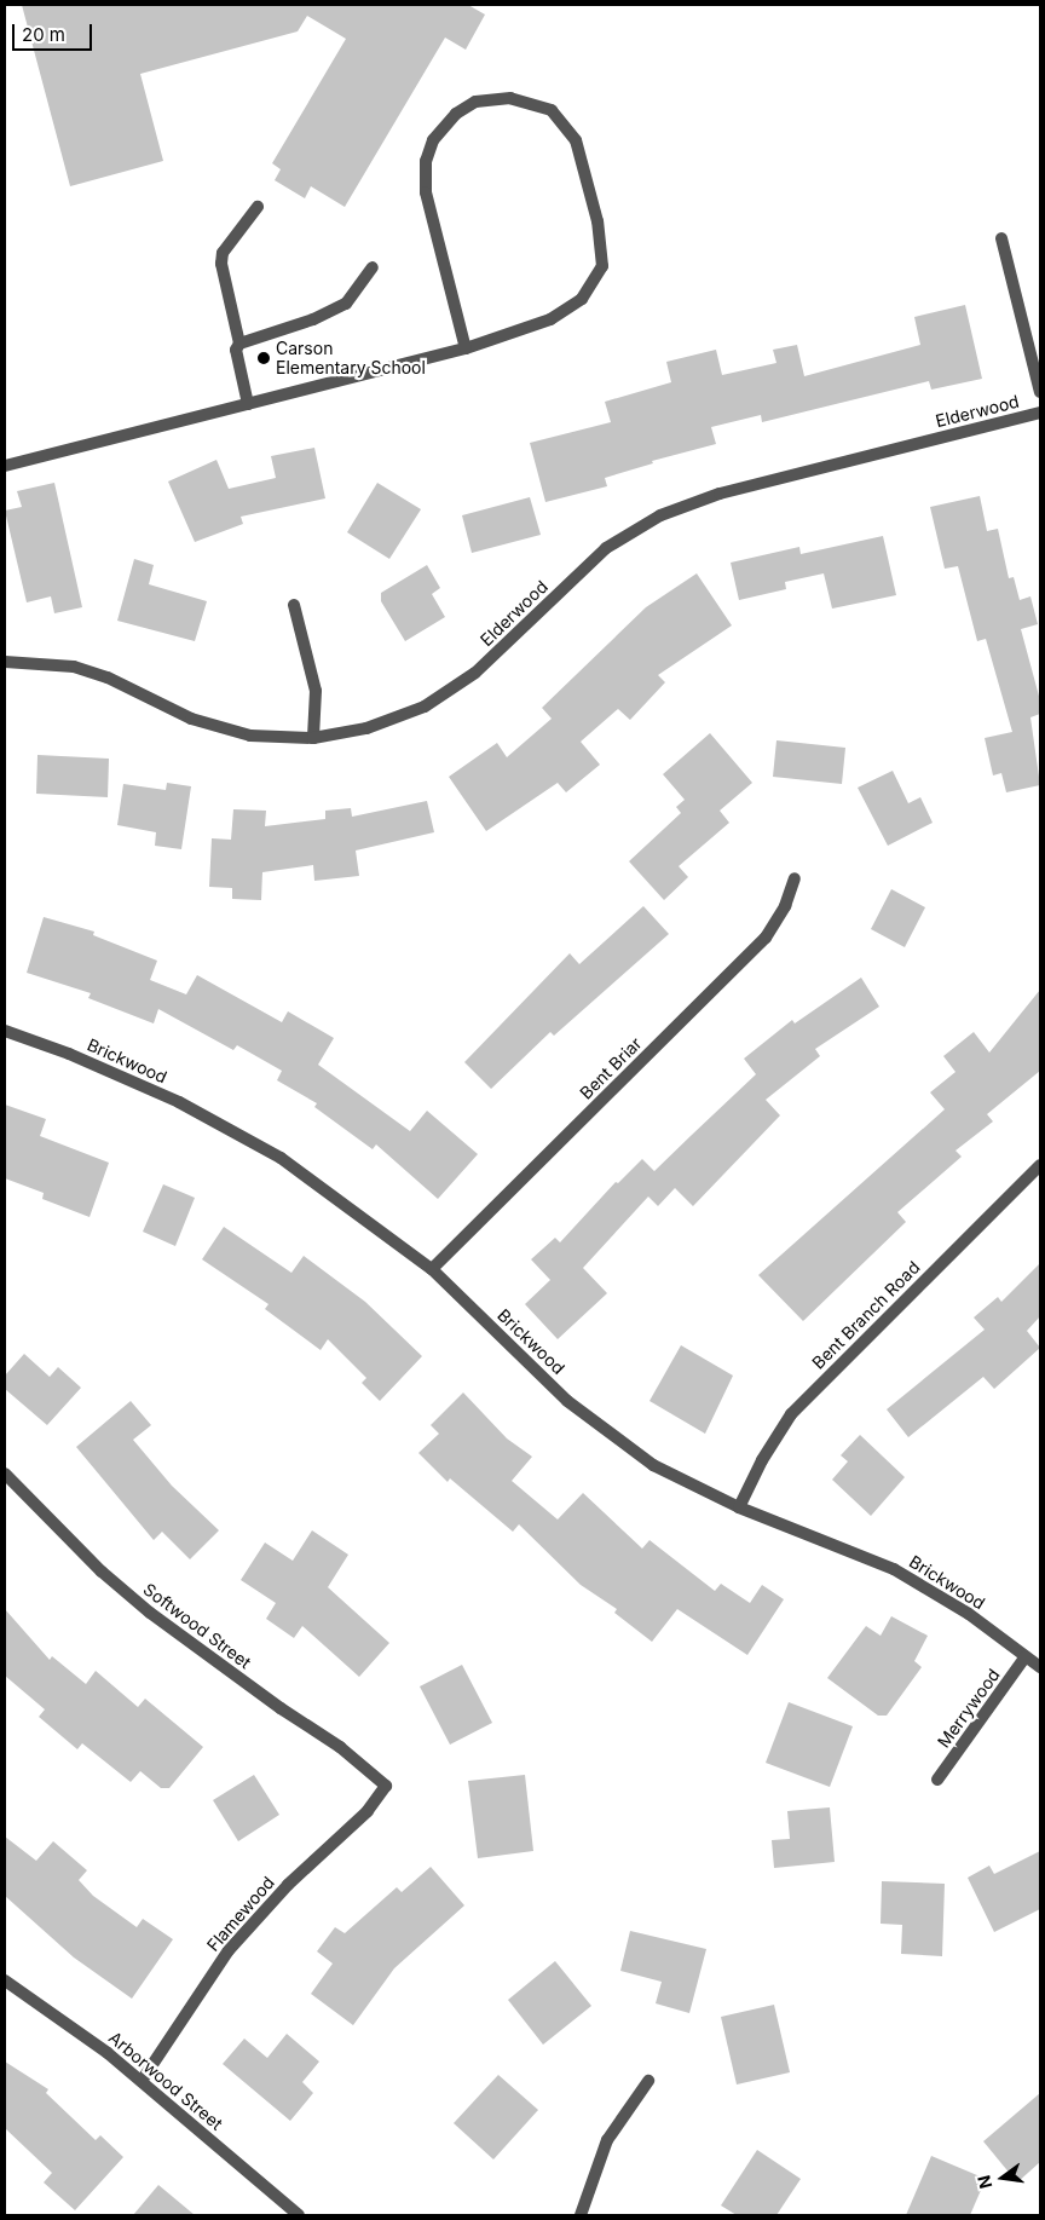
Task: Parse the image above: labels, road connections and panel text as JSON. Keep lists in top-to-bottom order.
{
  "streets": {
    "street": [
      "Elderwood",
      "Brickwood",
      "Bent Briar",
      "Bent Branch Road",
      "Softwood Street",
      "Merrywood",
      "Flamewood",
      "Arborwood Street"
    ]
  },
  "crossings": [
    ["Brickwood", "Bent Briar"],
    ["Brickwood", "Bent Branch Road"],
    ["Brickwood", "Merrywood"],
    ["Softwood Street", "Flamewood"],
    ["Flamewood", "Arborwood Street"]
  ],
  "places": ["Carson Elementary School"],
  "scale_bar": "20 m",
  "north": "left"
}
